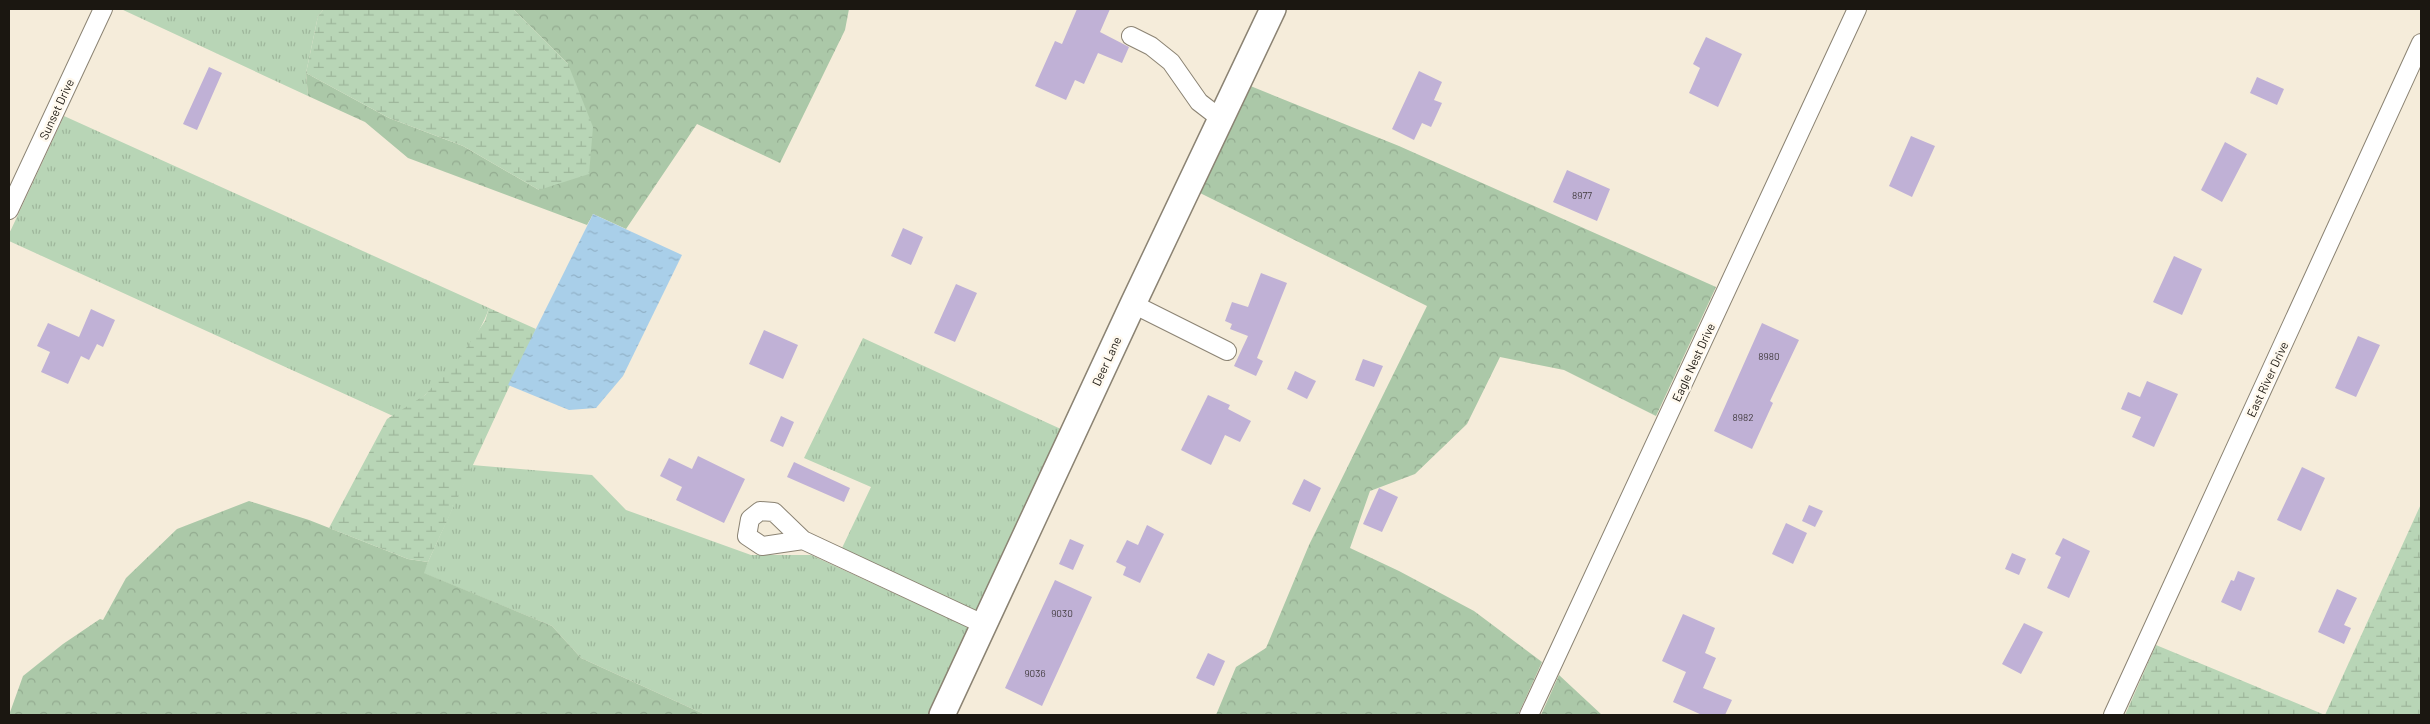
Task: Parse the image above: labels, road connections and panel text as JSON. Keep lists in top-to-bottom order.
{
  "streets": {
    "street": [
      "Sunset Drive",
      "Deer Lane",
      "Eagle Nest Drive",
      "East River Drive"
    ]
  },
  "house_numbers": [
    "8977",
    "8980",
    "8982",
    "9030",
    "9036"
  ]
}
